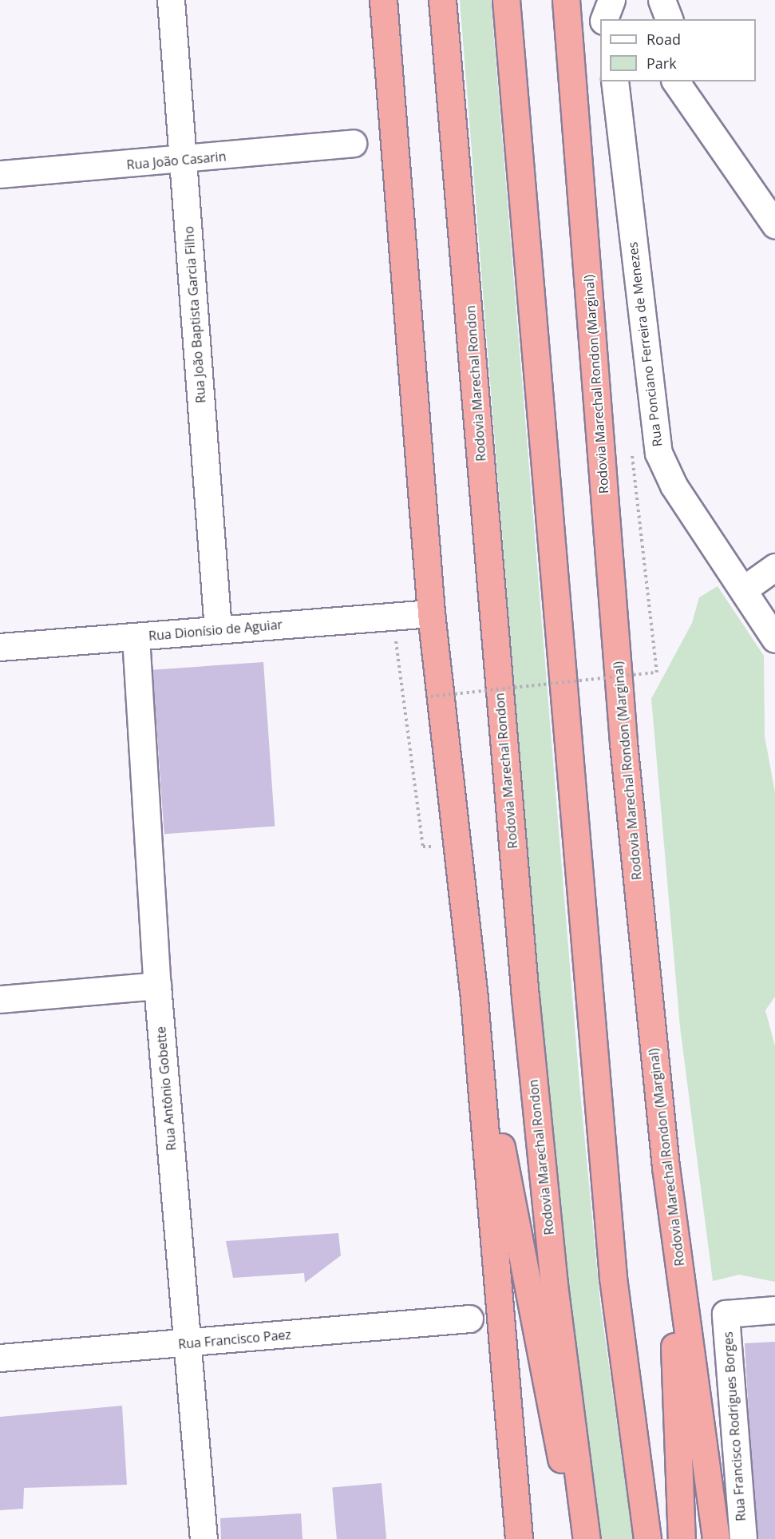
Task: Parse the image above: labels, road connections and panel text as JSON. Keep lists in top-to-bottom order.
{
  "streets": {
    "highway": ["Rodovia Marechal Rondon", "Rodovia Marechal Rondon (Marginal)"],
    "street": [
      "Rua João Casarin",
      "Rua João Baptista Garcia Filho",
      "Rua Ponciano Ferreira de Menezes",
      "Rua Dionísio de Aguiar",
      "Rua Antônio Gobette",
      "Rua Francisco Paez",
      "Rua Francisco Rodrigues Borges"
    ]
  },
  "crossings": [
    ["Rua João Casarin", "Rua João Baptista Garcia Filho"],
    ["Rua João Baptista Garcia Filho", "Rua Dionísio de Aguiar"],
    ["Rua Dionísio de Aguiar", "Rua Antônio Gobette"],
    ["Rua Antônio Gobette", "Rua Francisco Paez"]
  ],
  "legend": ["Road", "Park"]
}
